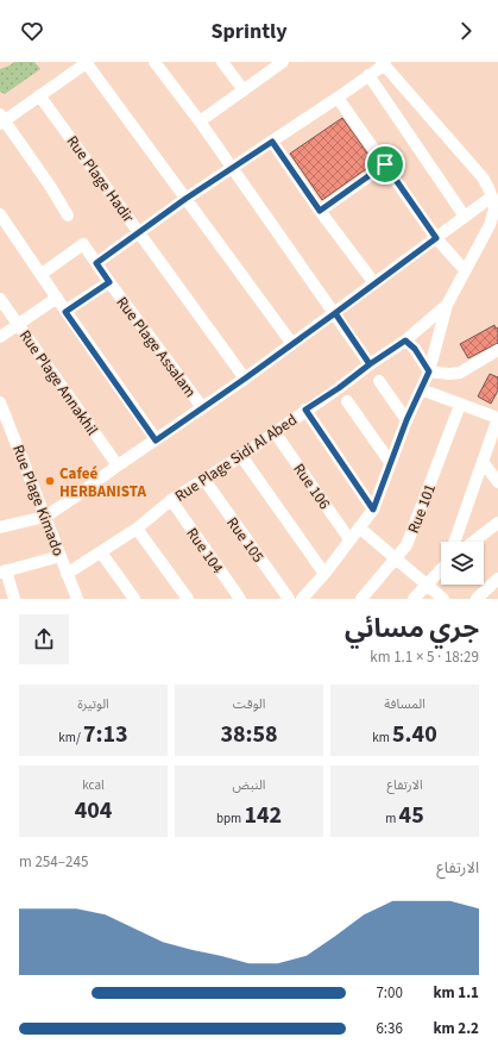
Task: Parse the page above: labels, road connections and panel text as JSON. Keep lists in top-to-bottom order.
{
  "streets": {
    "street": [
      "Rue Plage Hadir",
      "Rue Plage Assalam",
      "Rue Plage Annakhil",
      "Rue Plage Sidi Al Abed",
      "Rue 106",
      "Rue Plage Kimado",
      "Rue 101",
      "Rue 105",
      "Rue 104"
    ]
  },
  "crossings": [
    ["Rue Plage Sidi Al Abed", "Rue 106"],
    ["Rue Plage Sidi Al Abed", "Rue Plage Kimado"],
    ["Rue Plage Sidi Al Abed", "Rue 105"],
    ["Rue Plage Sidi Al Abed", "Rue 104"]
  ],
  "places": ["Cafeé HERBANISTA"],
  "page": {
    "header": "Sprintly",
    "heading": ["جري مسائي", "18:29 · 5 × 1.1 km"],
    "stats": [
      ["المسافة", "5.40 km"],
      ["الوقت", "38:58"],
      ["الوتيرة", "7:13 /km"],
      ["الارتفاع", "45 m"],
      ["النبض", "142 bpm"],
      ["kcal", "404"]
    ],
    "chart": ["الارتفاع", "245–254 m"],
    "list": [
      {
        "name": "1.1 km",
        "note": "7:00"
      },
      {
        "name": "2.2 km",
        "note": "6:36"
      }
    ]
  }
}
